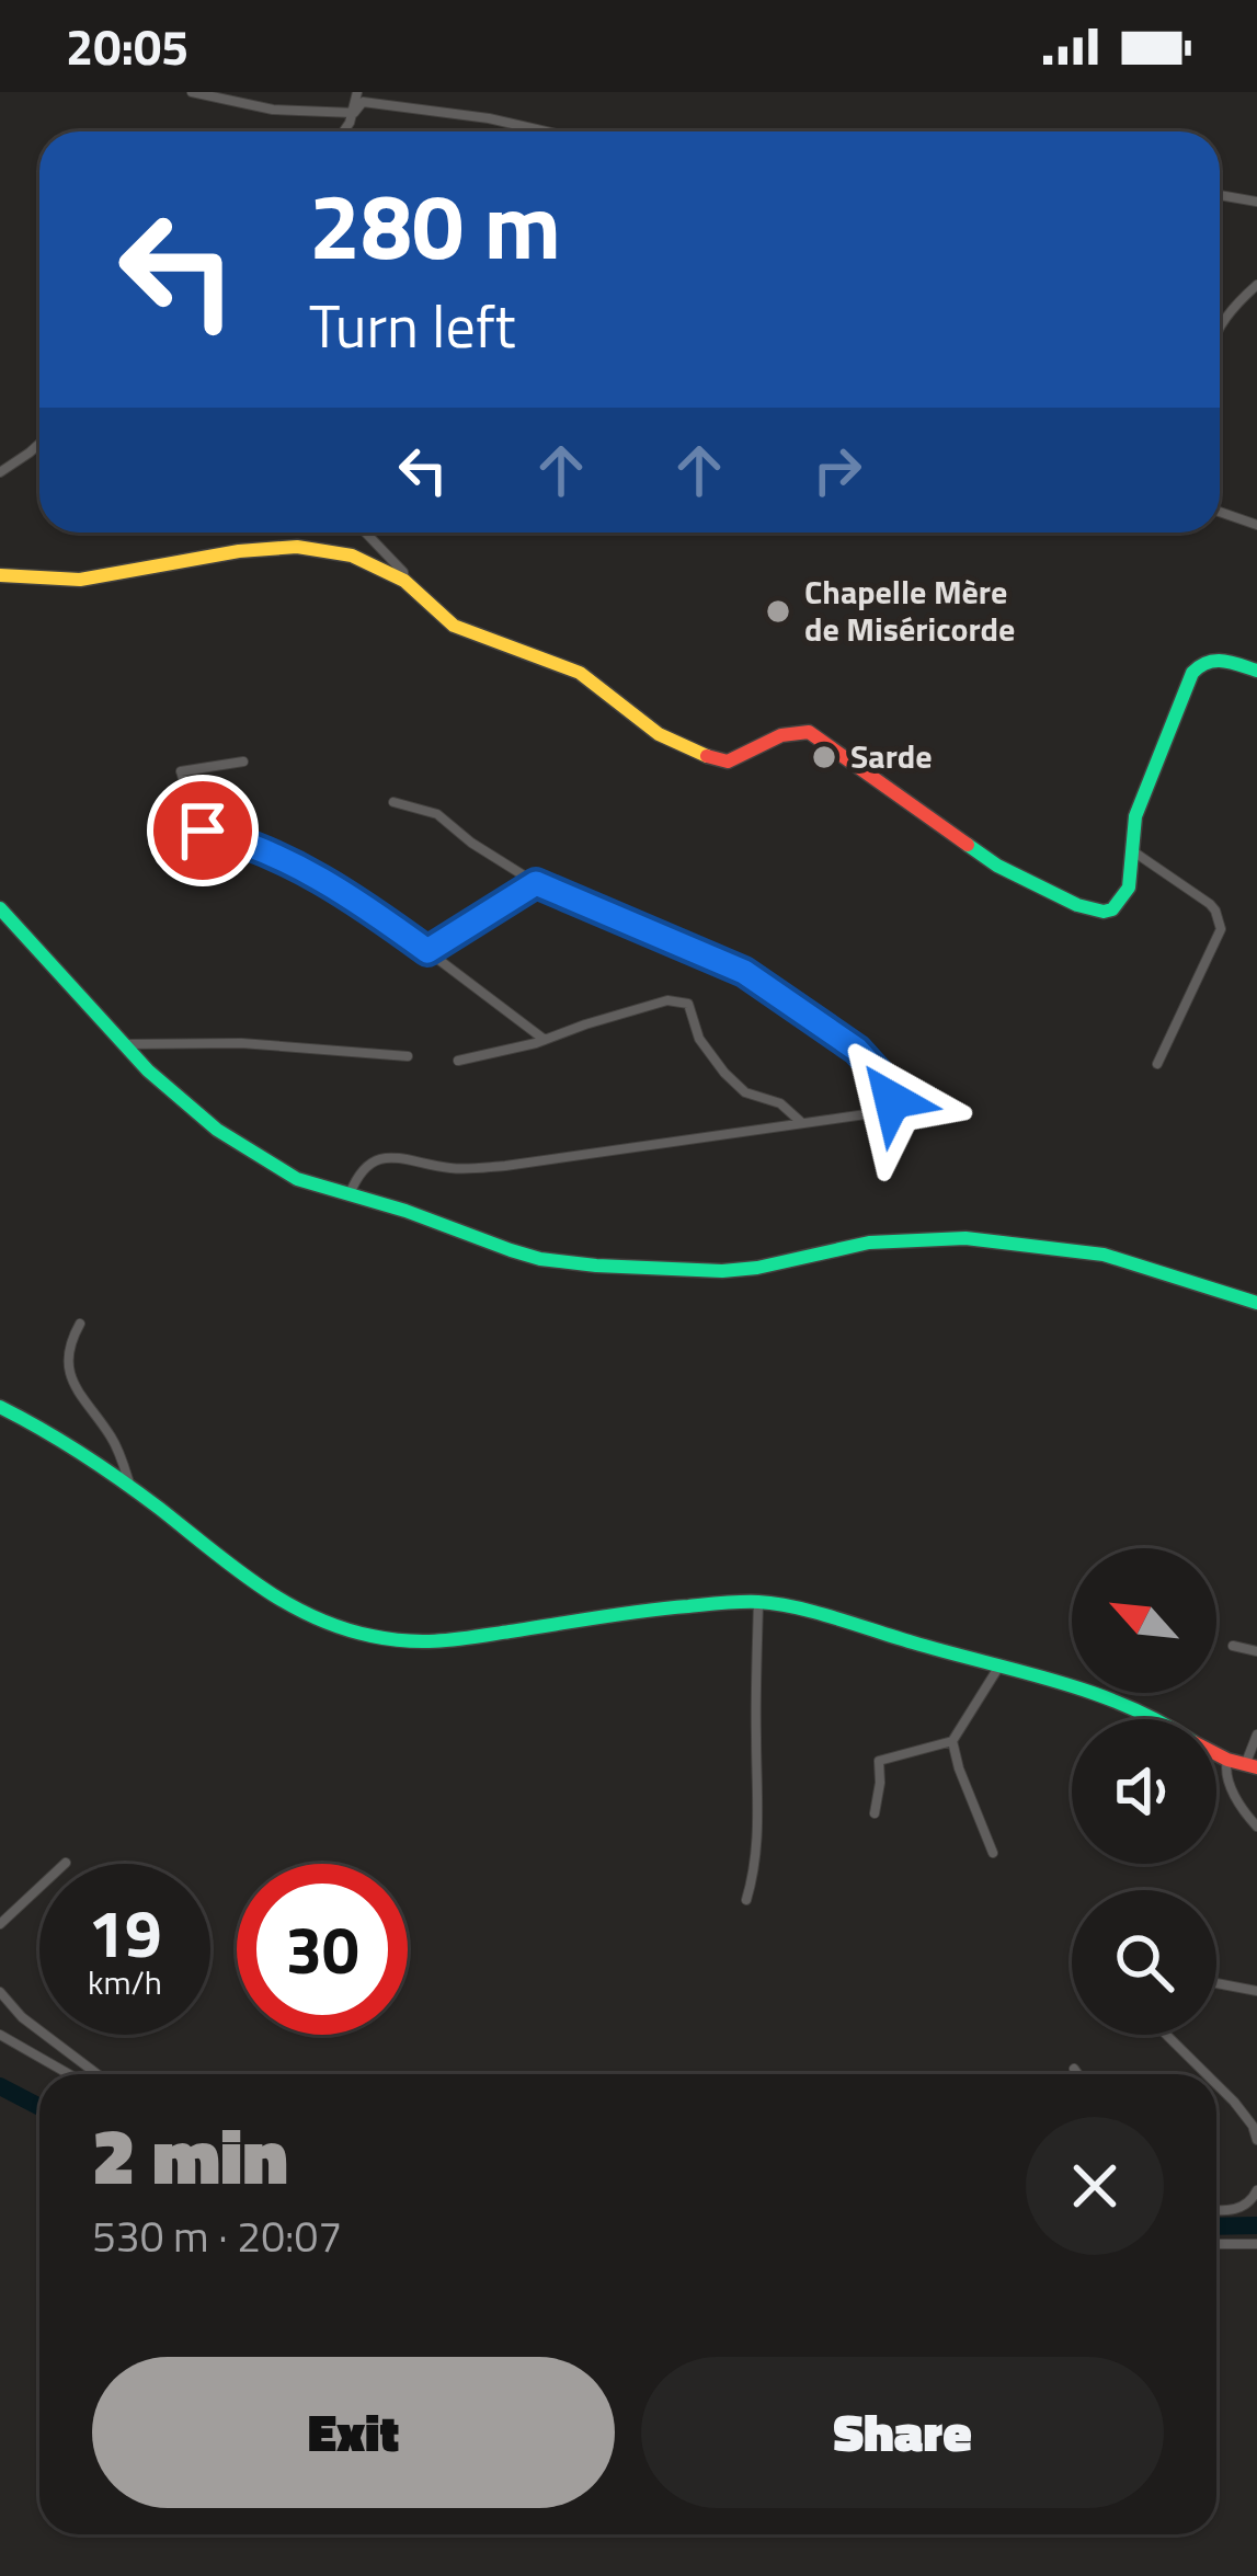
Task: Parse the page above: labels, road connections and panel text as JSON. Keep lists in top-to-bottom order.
{
  "places": ["Chapelle Mère de Miséricorde", "Sarde"],
  "north": "top left",
  "page": {
    "status": "20:05",
    "turn": ["280 m", "Turn left"],
    "speed": "19 km/h",
    "limit": "30",
    "heading": ["2 min", "530 m · 20:07"],
    "buttons": ["Exit", "Share"]
  }
}
